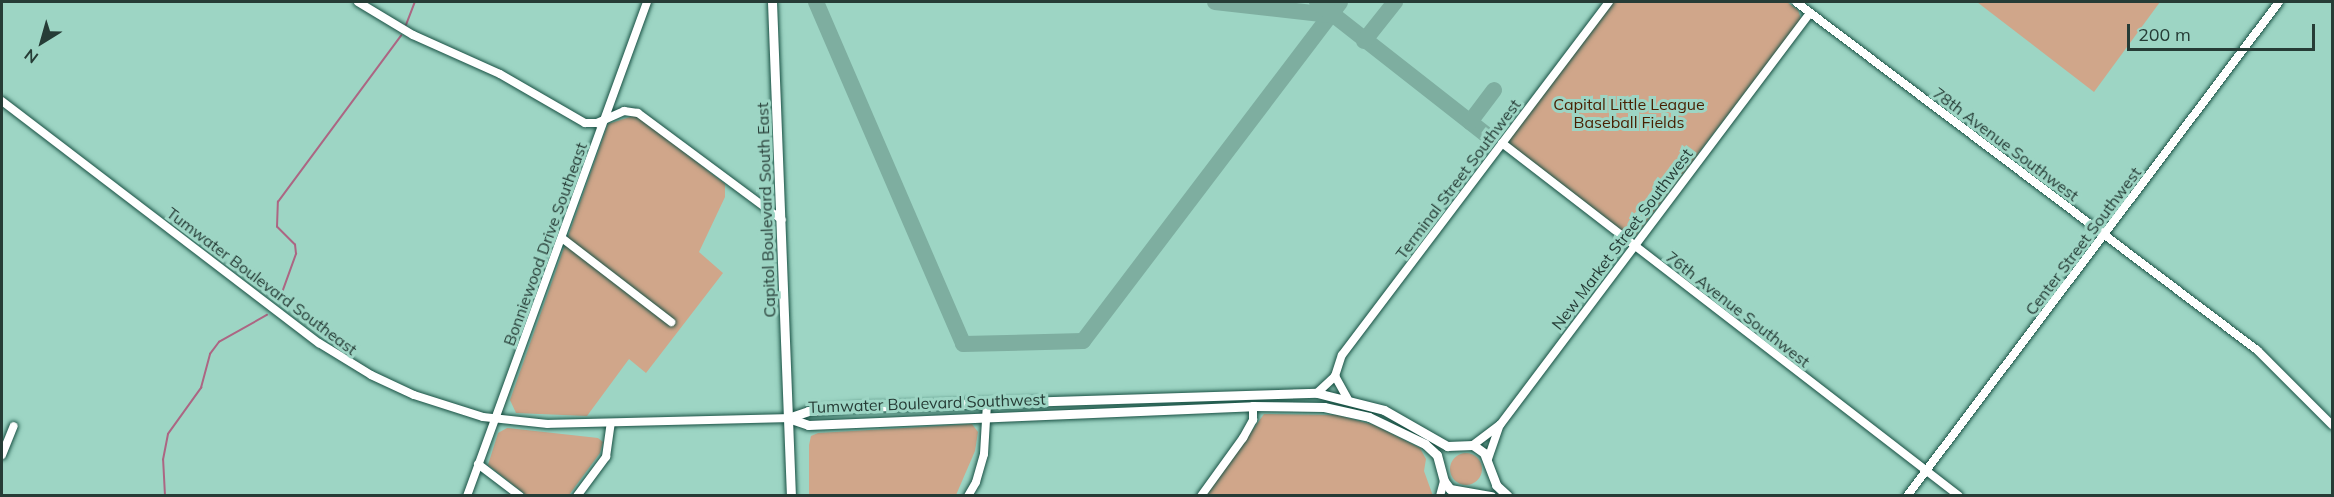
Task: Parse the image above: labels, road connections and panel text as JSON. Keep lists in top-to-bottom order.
{
  "streets": {
    "main road": ["Capitol Boulevard South East", "Tumwater Boulevard Southwest"],
    "street": [
      "78th Avenue Southwest",
      "Terminal Street Southwest",
      "New Market Street Southwest",
      "Center Street Southwest",
      "Bonniewood Drive Southeast",
      "Tumwater Boulevard Southeast",
      "76th Avenue Southwest"
    ]
  },
  "crossings": [
    ["78th Avenue Southwest", "New Market Street Southwest"],
    ["78th Avenue Southwest", "Center Street Southwest"],
    ["Terminal Street Southwest", "76th Avenue Southwest"],
    ["Terminal Street Southwest", "Tumwater Boulevard Southwest"],
    ["Capitol Boulevard South East", "Tumwater Boulevard Southeast"],
    ["Capitol Boulevard South East", "Tumwater Boulevard Southwest"],
    ["New Market Street Southwest", "76th Avenue Southwest"],
    ["New Market Street Southwest", "Tumwater Boulevard Southwest"],
    ["Center Street Southwest", "76th Avenue Southwest"],
    ["Bonniewood Drive Southeast", "Tumwater Boulevard Southeast"],
    ["Tumwater Boulevard Southeast", "Tumwater Boulevard Southwest"]
  ],
  "parks": ["Capital Little League Baseball Fields"],
  "scale_bar": "200 m",
  "north": "bottom left"
}
